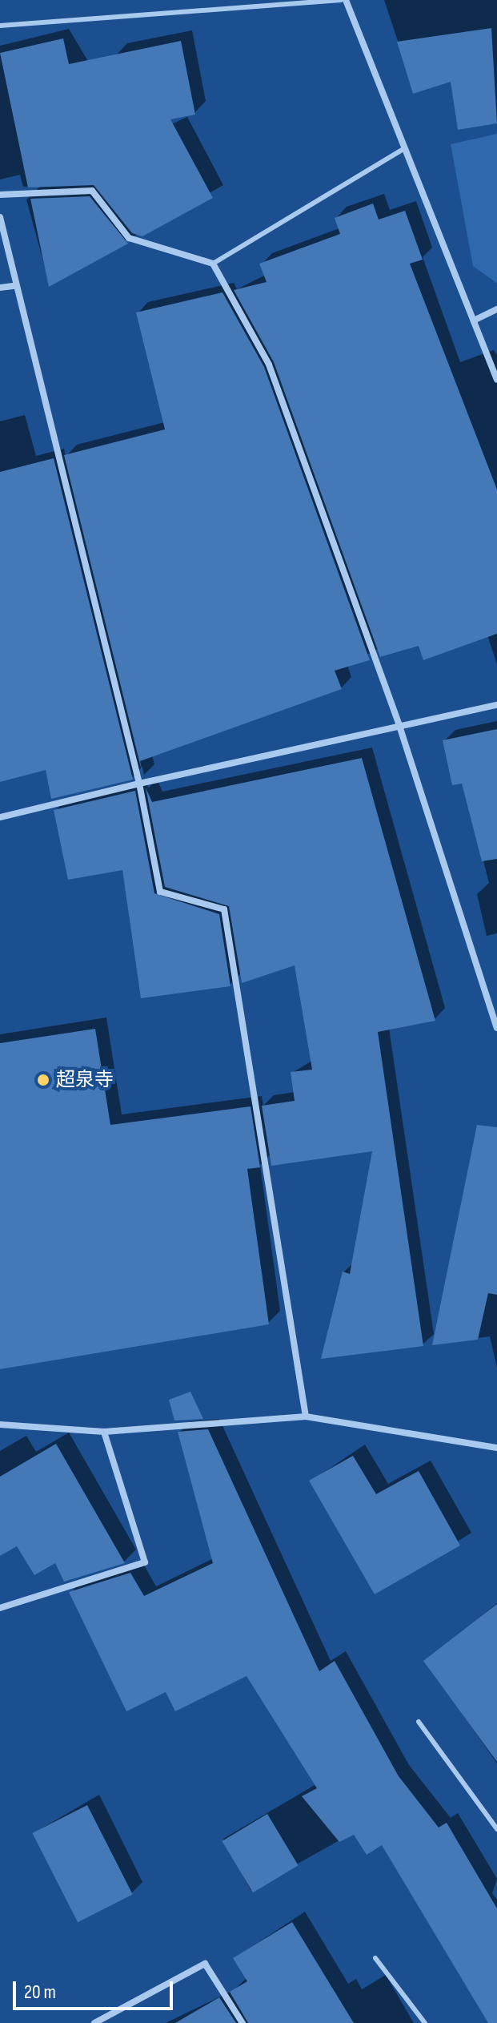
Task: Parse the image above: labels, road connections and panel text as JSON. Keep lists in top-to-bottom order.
{
  "places": ["超泉寺"],
  "scale_bar": "20 m"
}
